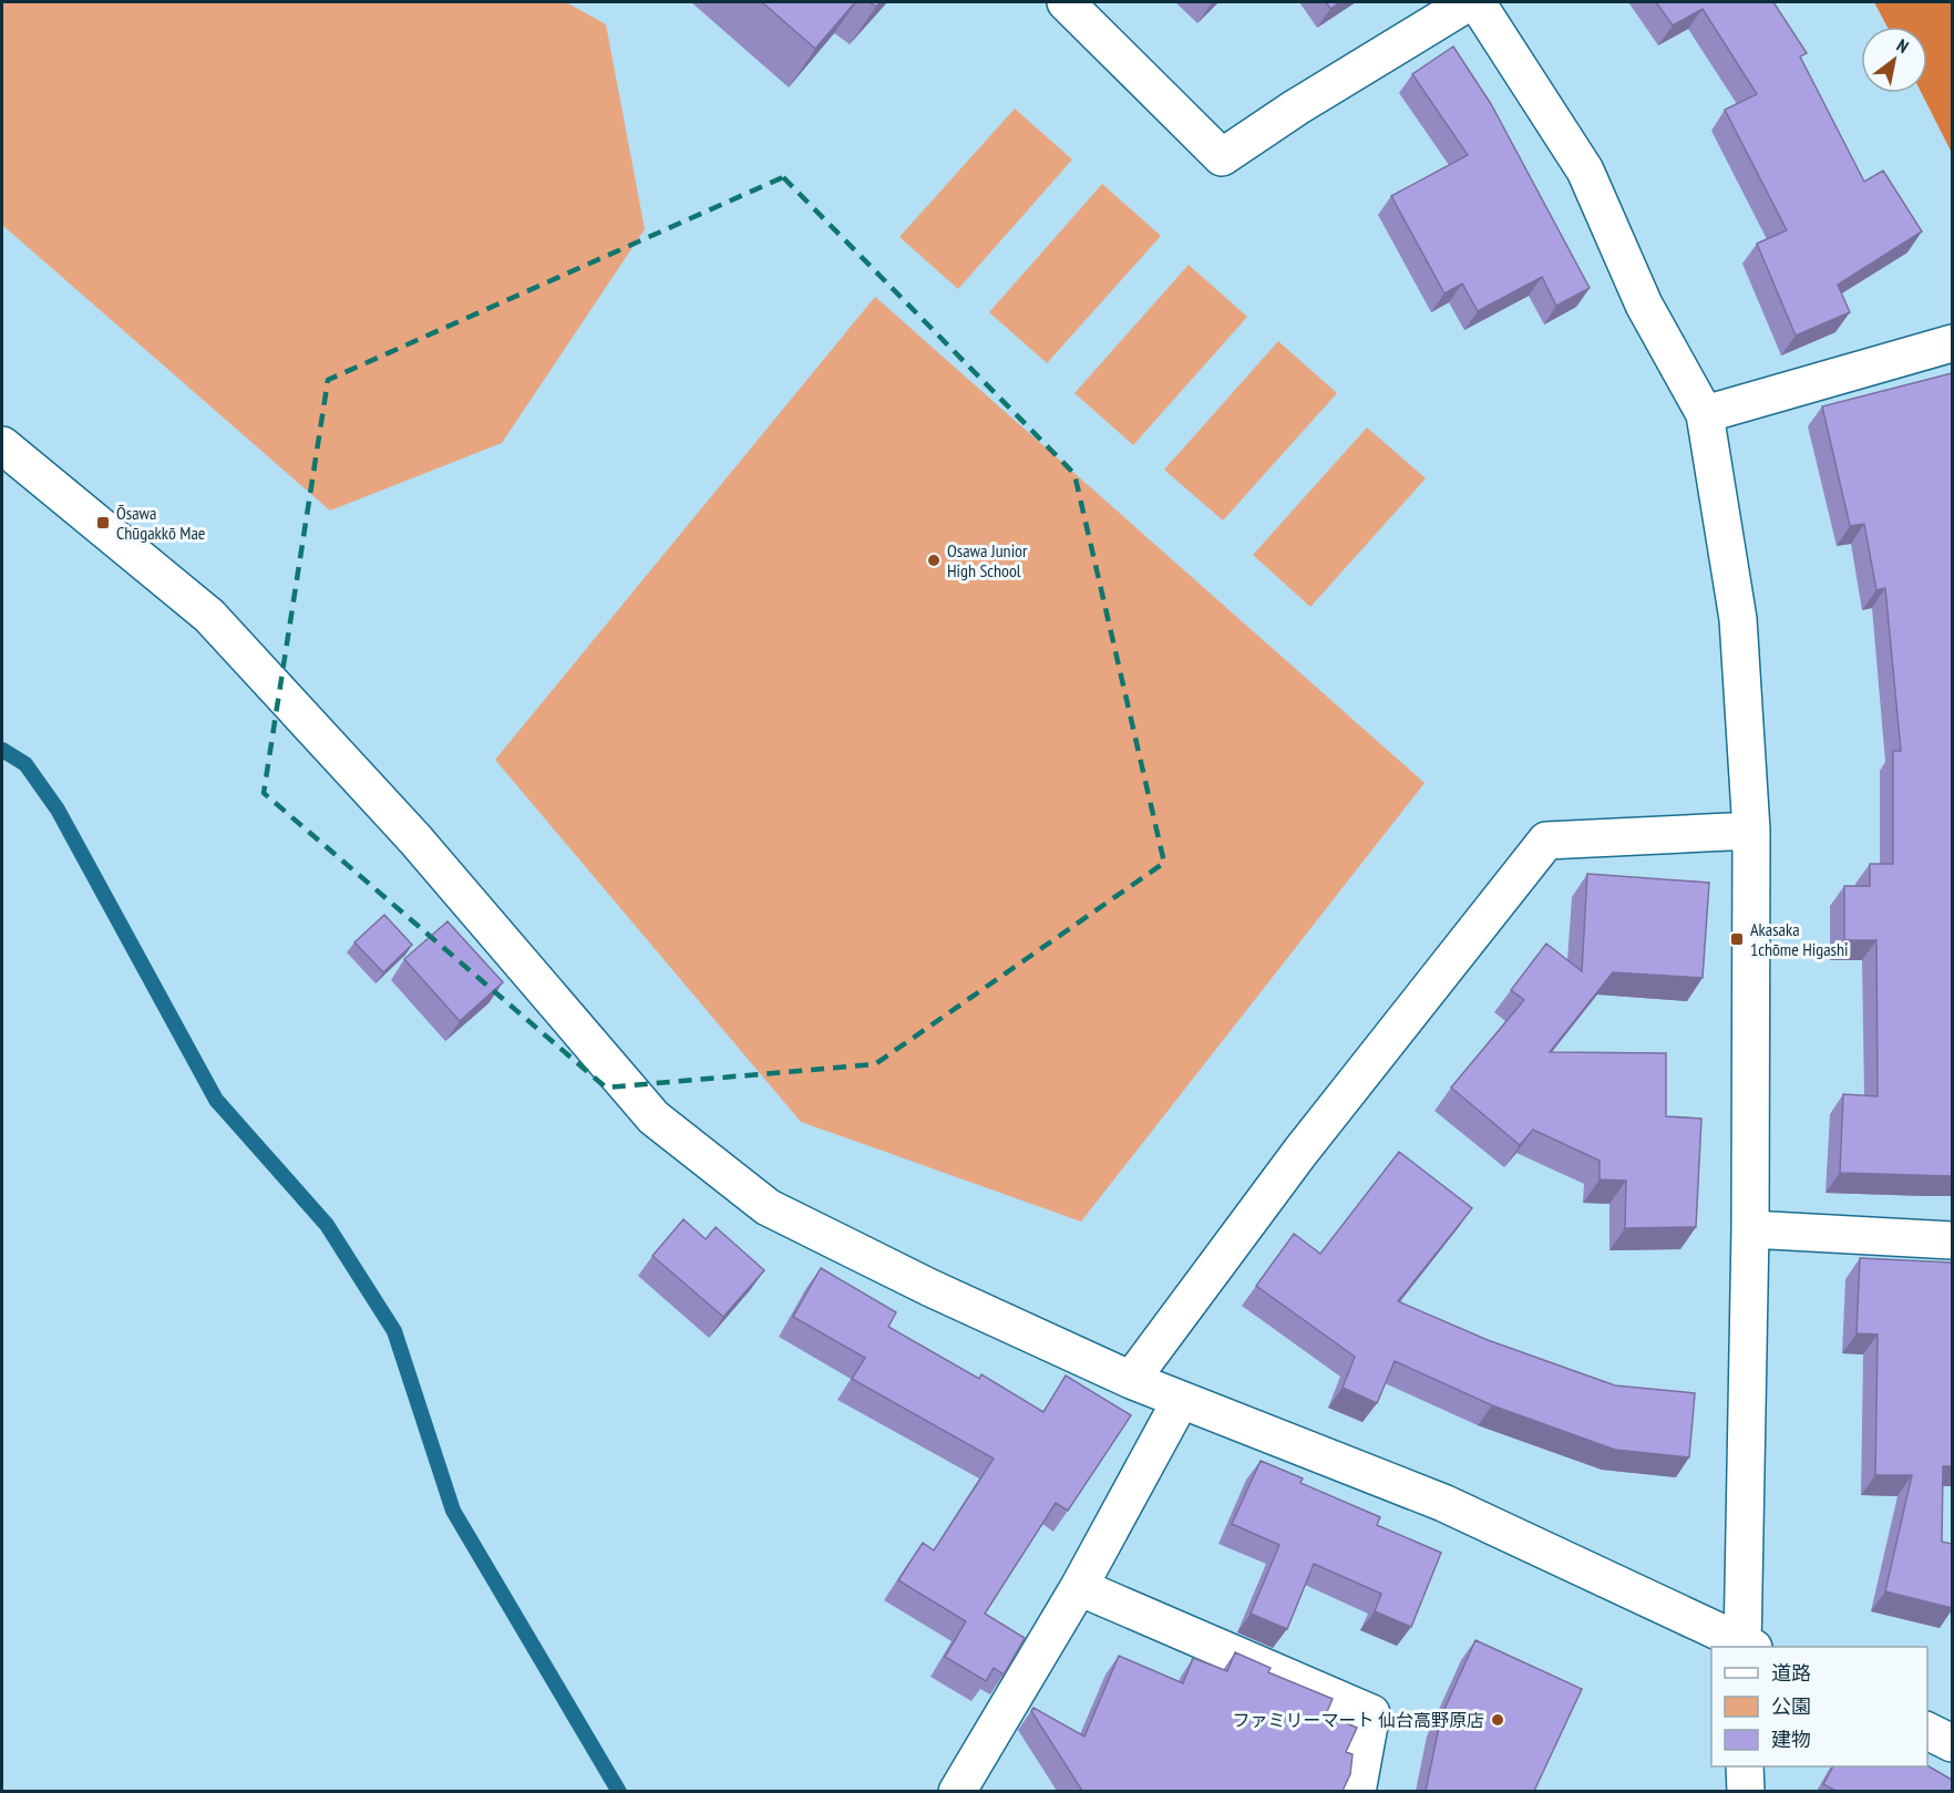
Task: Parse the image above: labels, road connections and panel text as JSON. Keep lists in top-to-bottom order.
{
  "places": {
    "transit": ["Ōsawa Chūgakkō Mae", "Akasaka 1chōme Higashi"],
    "other": ["Osawa Junior High School", "ファミリーマート 仙台高野原店"]
  },
  "legend": ["道路", "公園", "建物"],
  "north": "top right"
}
